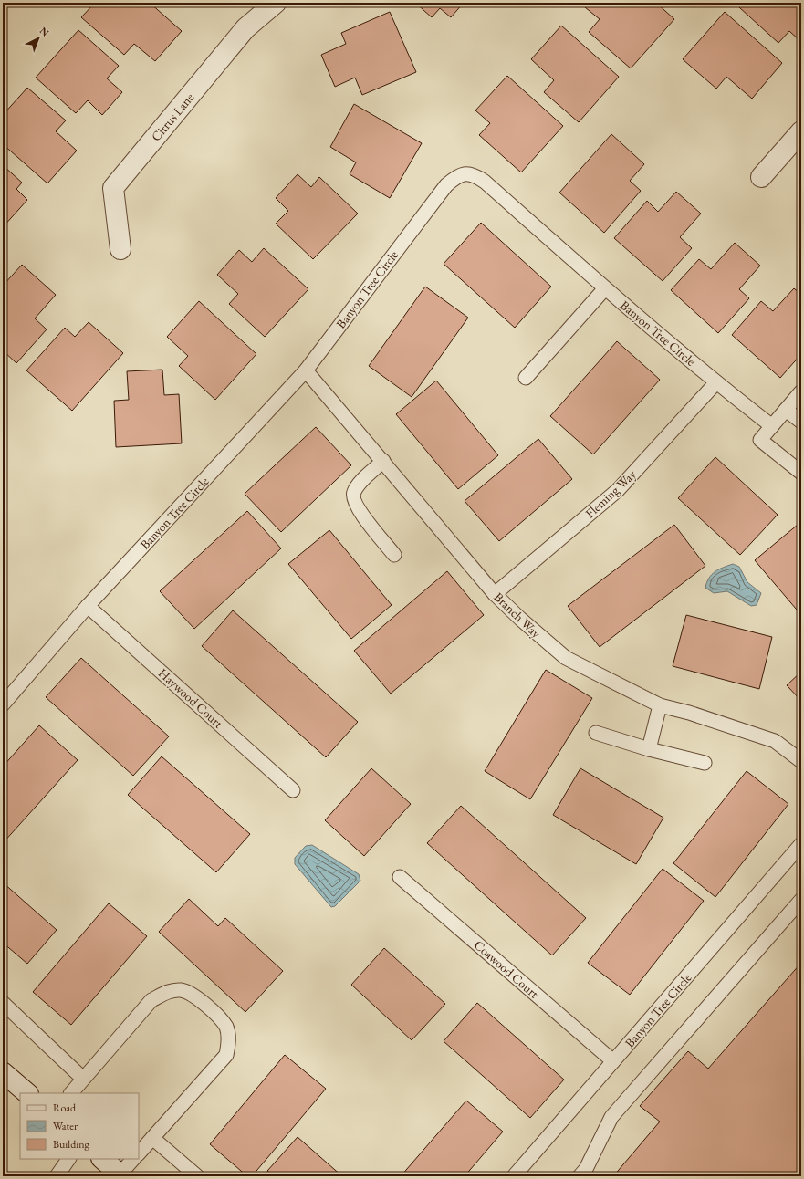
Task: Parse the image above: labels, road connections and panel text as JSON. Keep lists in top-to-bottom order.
{
  "streets": {
    "street": ["Citrus Lane"],
    "lane": [
      "Banyon Tree Circle",
      "Fleming Way",
      "Branch Way",
      "Haywood Court",
      "Coawood Court"
    ]
  },
  "crossings": [
    ["Banyon Tree Circle", "Fleming Way"],
    ["Banyon Tree Circle", "Branch Way"],
    ["Banyon Tree Circle", "Haywood Court"],
    ["Banyon Tree Circle", "Coawood Court"],
    ["Fleming Way", "Branch Way"]
  ],
  "legend": ["Road", "Water", "Building"],
  "north": "top right"
}
